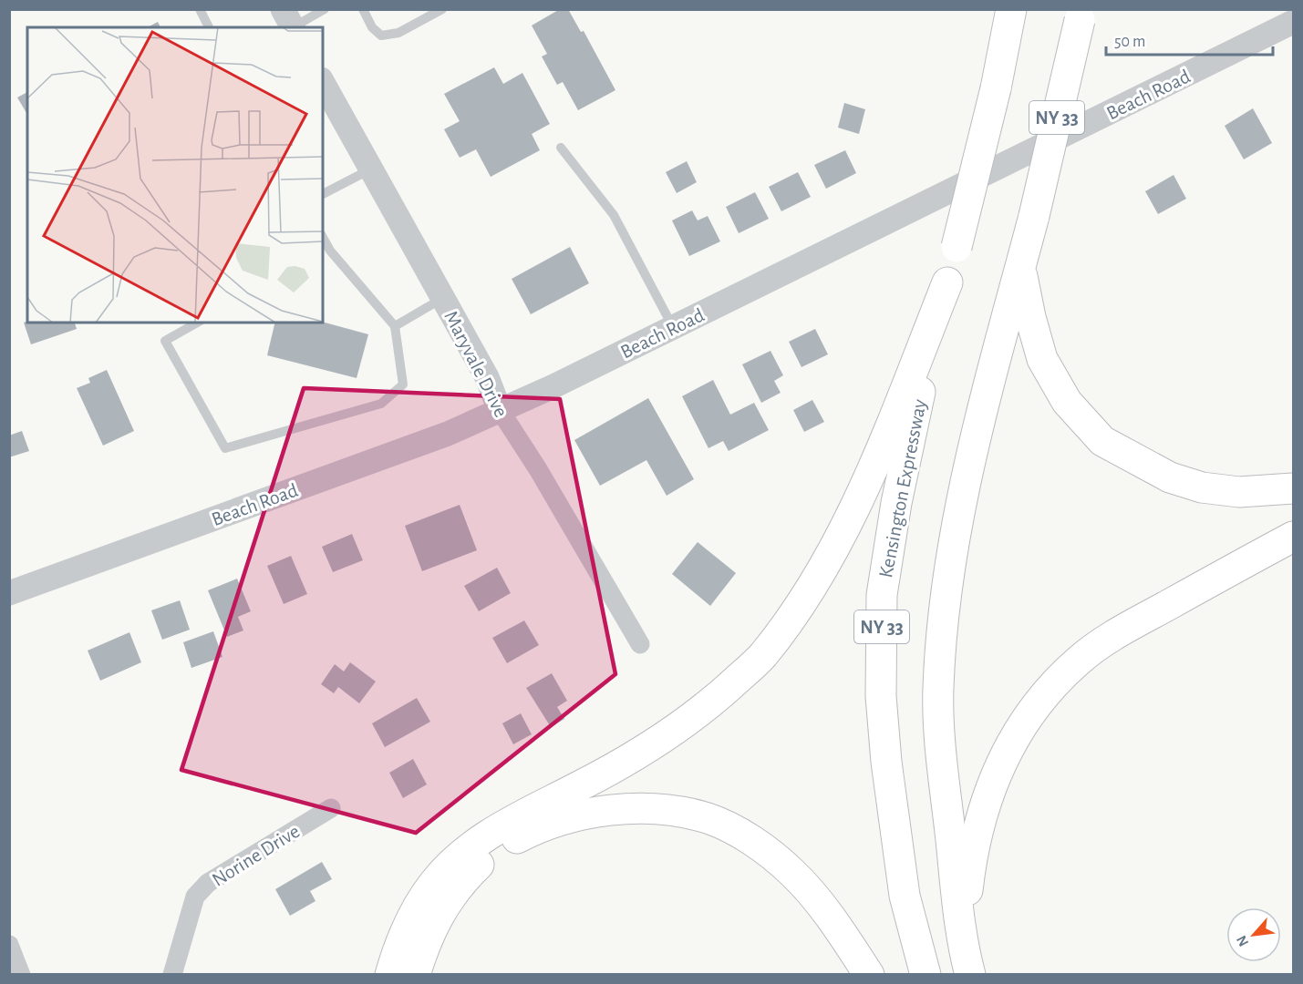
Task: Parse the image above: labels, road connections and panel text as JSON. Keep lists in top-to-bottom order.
{
  "streets": {
    "highway": ["NY 33", "Kensington Expressway"],
    "street": ["Beach Road", "Maryvale Drive", "Norine Drive"]
  },
  "crossings": [
    ["Beach Road", "Maryvale Drive"]
  ],
  "scale_bar": "50 m",
  "north": "bottom left"
}
